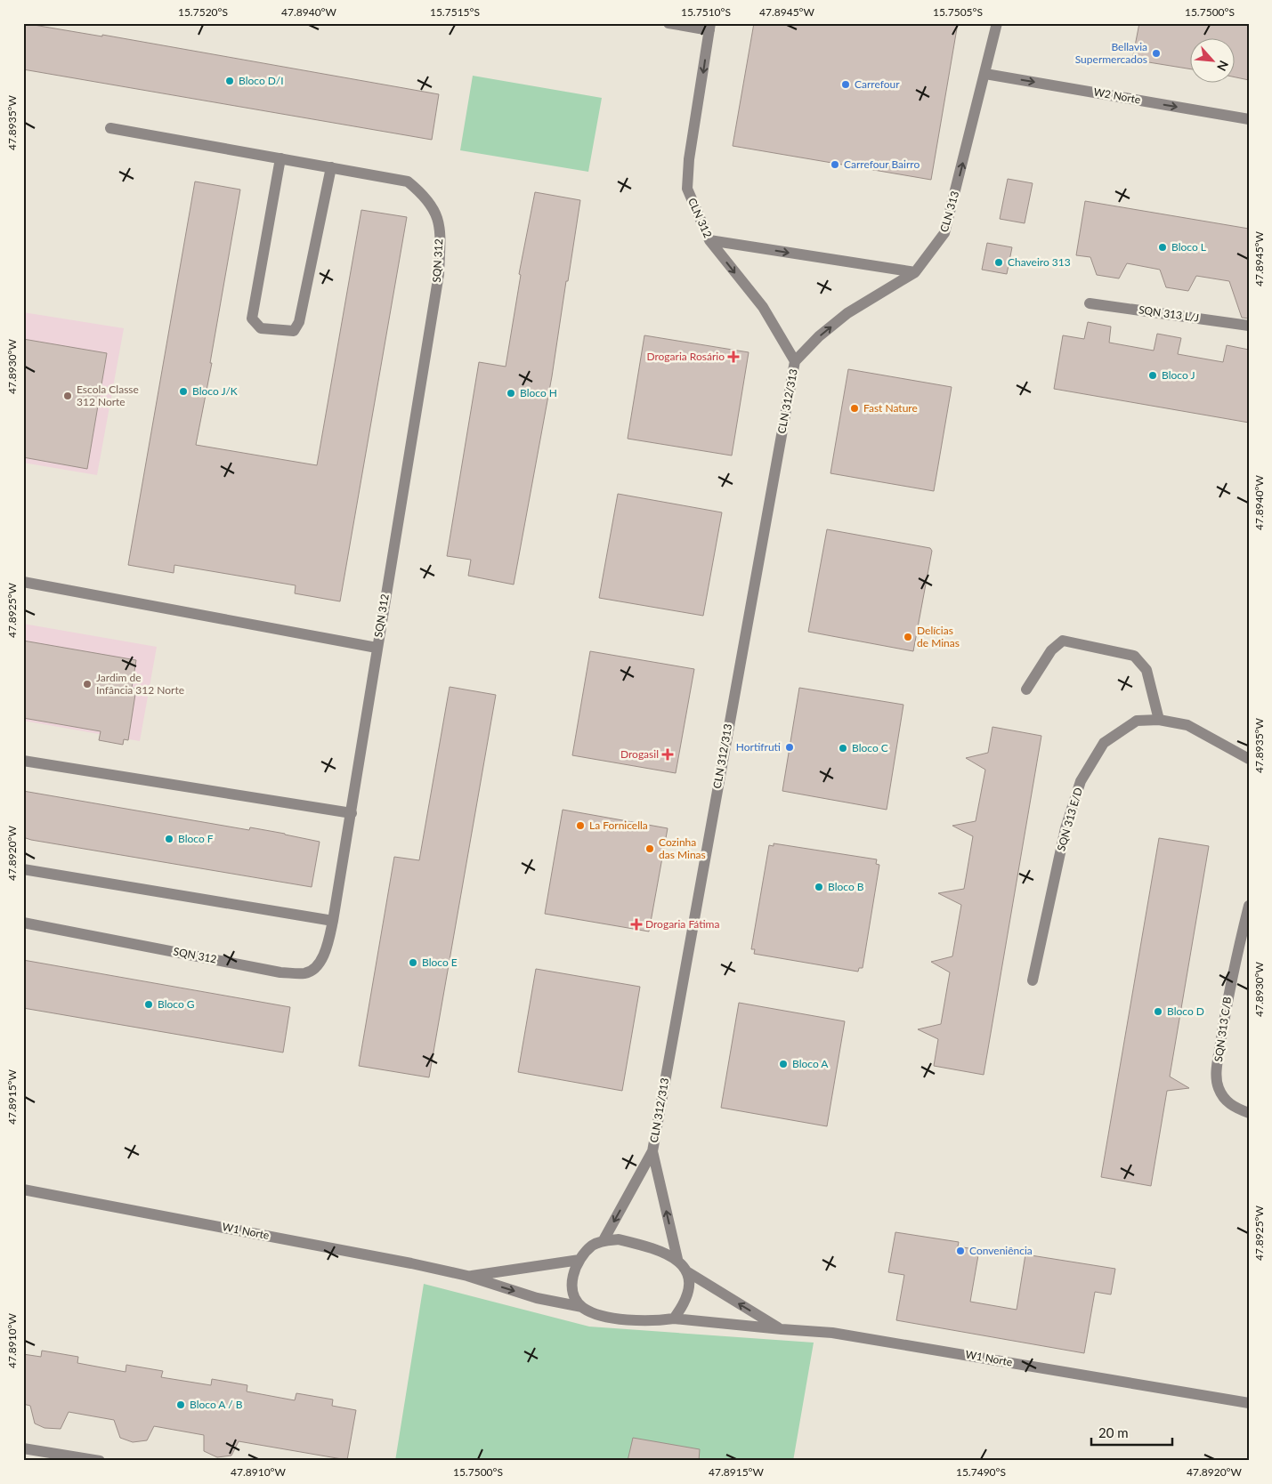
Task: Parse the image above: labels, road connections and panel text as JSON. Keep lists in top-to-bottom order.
{
  "streets": {
    "street": [
      "W2 Norte",
      "CLN 313",
      "CLN 312",
      "SQN 312",
      "SQN 313 L/J",
      "CLN 312/313",
      "SQN 313 E/D",
      "SQN 313 C/B",
      "W1 Norte"
    ]
  },
  "crossings": [
    ["W2 Norte", "CLN 313"],
    ["CLN 313", "CLN 312"],
    ["CLN 313", "CLN 312/313"],
    ["CLN 312", "CLN 312/313"],
    ["CLN 312/313", "W1 Norte"]
  ],
  "one_way": ["W2 Norte", "CLN 313", "CLN 312"],
  "places": {
    "other": [
      "Bellavia Supermercados",
      "Bloco D/I",
      "Carrefour",
      "Carrefour Bairro",
      "Bloco L",
      "Chaveiro 313",
      "Bloco J",
      "Bloco J/K",
      "Bloco H",
      "Escola Classe 312 Norte",
      "Fast Nature",
      "Delícias de Minas",
      "Jardim de Infância 312 Norte",
      "Hortifruti",
      "Bloco C",
      "La Fornicella",
      "Bloco F",
      "Cozinha das Minas",
      "Bloco B",
      "Bloco E",
      "Bloco G",
      "Bloco D",
      "Bloco A",
      "Conveniência",
      "Bloco A / B"
    ],
    "health": ["Drogaria Rosário", "Drogasil", "Drogaria Fátima"]
  },
  "scale_bar": "20 m",
  "north": "bottom right",
  "coordinates": [
    "15.7520°S",
    "47.8940°W",
    "15.7515°S",
    "15.7510°S",
    "47.8945°W",
    "15.7505°S",
    "15.7500°S",
    "47.8935°W",
    "47.8930°W",
    "47.8925°W",
    "47.8920°W",
    "47.8915°W",
    "47.8910°W",
    "15.7490°S"
  ]
}
